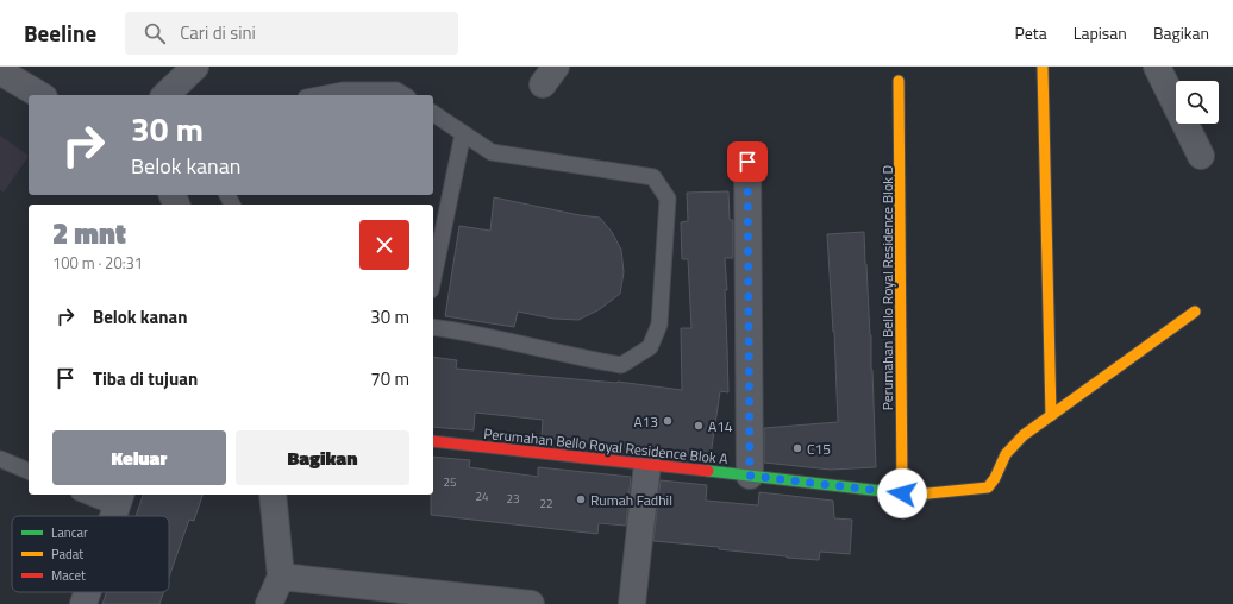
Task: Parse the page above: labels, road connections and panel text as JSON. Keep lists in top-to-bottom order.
{
  "streets": {
    "street": ["Perumahan Bello Royal Residence Blok D", "Perumahan Bello Royal Residence Blok A"]
  },
  "crossings": [
    ["Perumahan Bello Royal Residence Blok D", "Perumahan Bello Royal Residence Blok A"]
  ],
  "places": [
    "A13",
    "A14",
    "C15",
    "Rumah Fadhil"
  ],
  "house_numbers": [
    "25",
    "24",
    "23",
    "22"
  ],
  "legend": ["Lancar", "Padat", "Macet"],
  "page": {
    "header": "Beeline",
    "search": "Cari di sini",
    "nav": ["Peta", "Lapisan", "Bagikan"],
    "turn": ["30 m", "Belok kanan"],
    "heading": ["2 mnt", "100 m · 20:31"],
    "list": [
      {
        "name": "Belok kanan",
        "value": "30 m"
      },
      {
        "name": "Tiba di tujuan",
        "value": "70 m"
      }
    ],
    "buttons": ["Keluar", "Bagikan"]
  }
}
